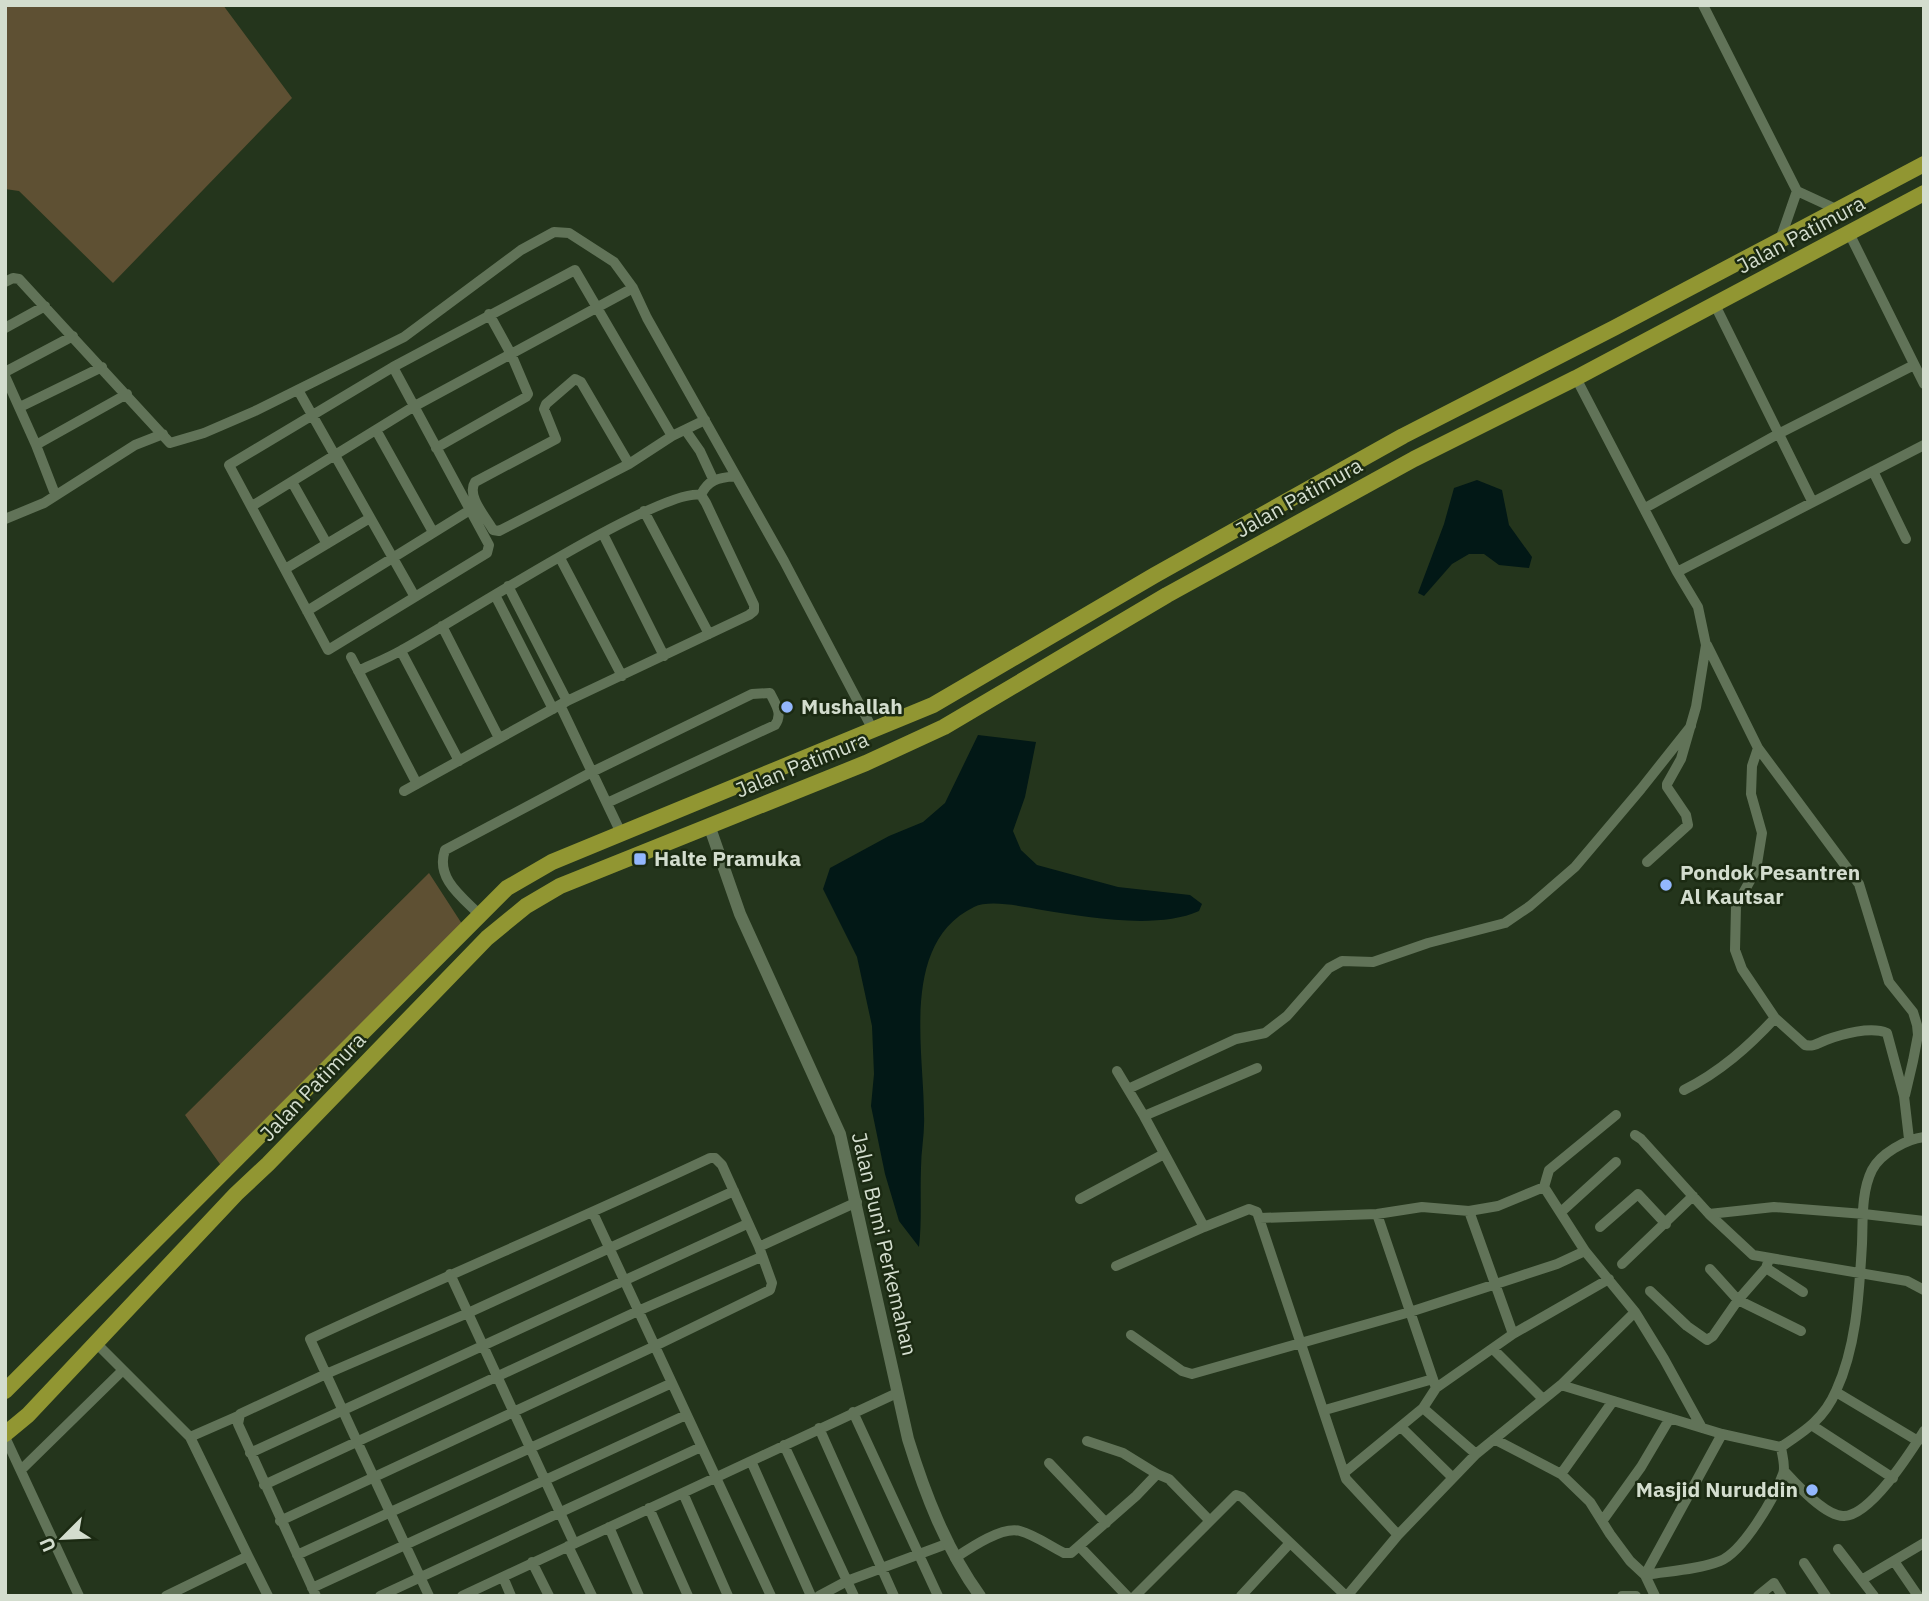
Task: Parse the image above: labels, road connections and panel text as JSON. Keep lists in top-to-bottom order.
{
  "streets": {
    "highway": ["Jalan Patimura"],
    "street": ["Jalan Bumi Perkemahan"]
  },
  "crossings": [
    ["Jalan Patimura", "Jalan Bumi Perkemahan"]
  ],
  "places": {
    "other": ["Mushallah", "Pondok Pesantren Al Kautsar", "Masjid Nuruddin"],
    "transit": ["Halte Pramuka"]
  },
  "north": "bottom left"
}
